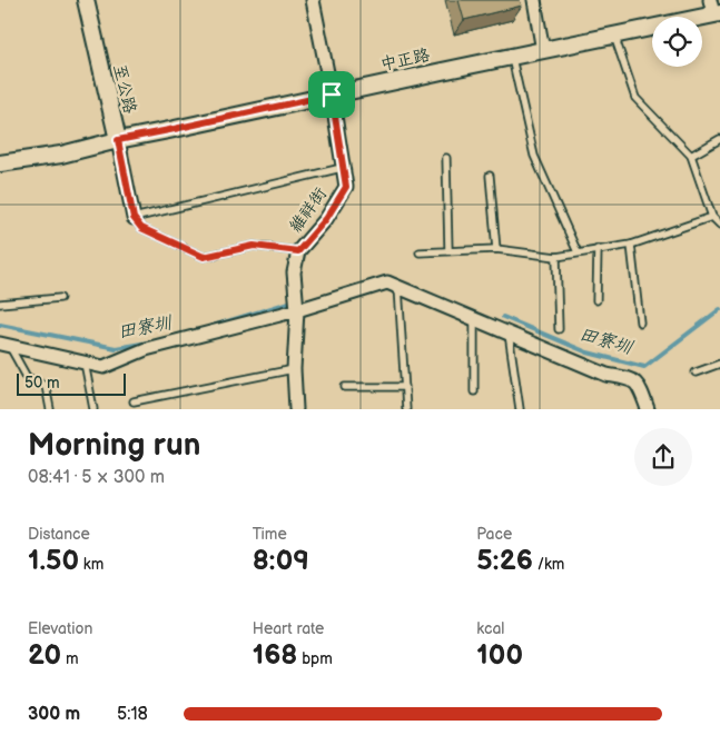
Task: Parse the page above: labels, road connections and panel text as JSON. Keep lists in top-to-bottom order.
{
  "streets": {
    "street": ["中正路", "至公路", "維祥街"]
  },
  "crossings": [
    ["中正路", "至公路"],
    ["中正路", "維祥街"]
  ],
  "water": ["田寮圳"],
  "scale_bar": "50 m",
  "page": {
    "scale": "50 m",
    "heading": ["Morning run", "08:41 · 5 × 300 m"],
    "stats": [
      ["Distance", "1.50 km"],
      ["Time", "8:09"],
      ["Pace", "5:26 /km"],
      ["Elevation", "20 m"],
      ["Heart rate", "168 bpm"],
      ["kcal", "100"]
    ],
    "list": [
      {
        "name": "300 m",
        "note": "5:18"
      }
    ]
  }
}
